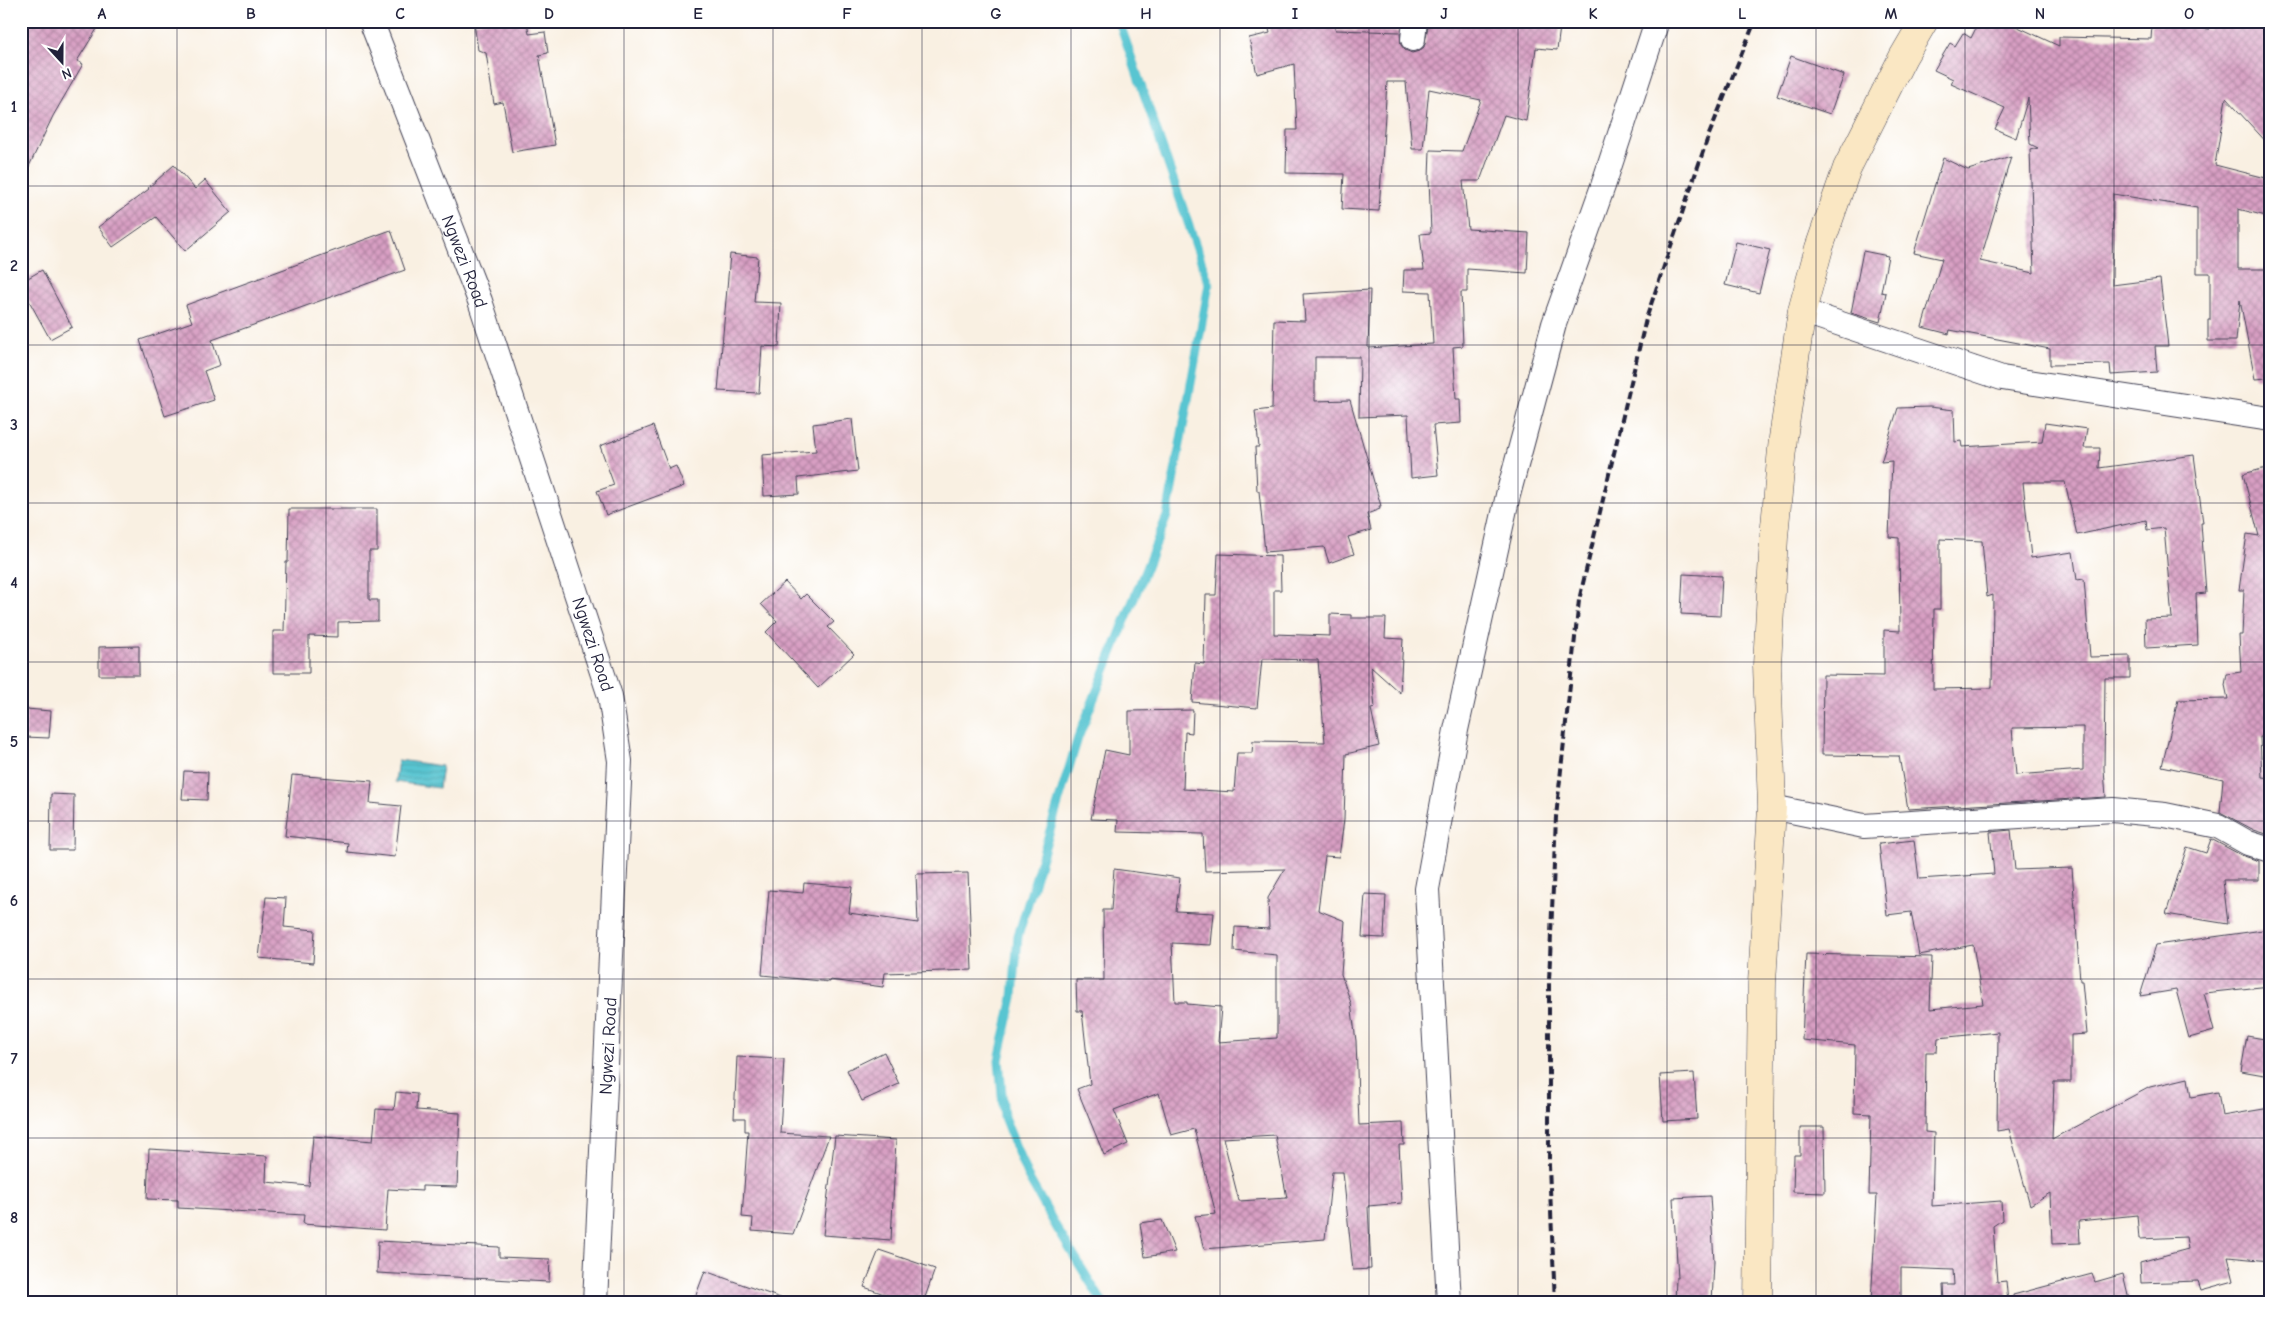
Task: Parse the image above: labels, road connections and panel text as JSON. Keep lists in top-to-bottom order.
{
  "streets": {
    "street": ["Ngwezi Road"]
  },
  "north": "bottom",
  "grid": {
    "columns": [
      "A",
      "B",
      "C",
      "D",
      "E",
      "F",
      "G",
      "H",
      "I",
      "J",
      "K",
      "L",
      "M",
      "N",
      "O"
    ],
    "rows": [
      "1",
      "2",
      "3",
      "4",
      "5",
      "6",
      "7",
      "8"
    ]
  }
}
